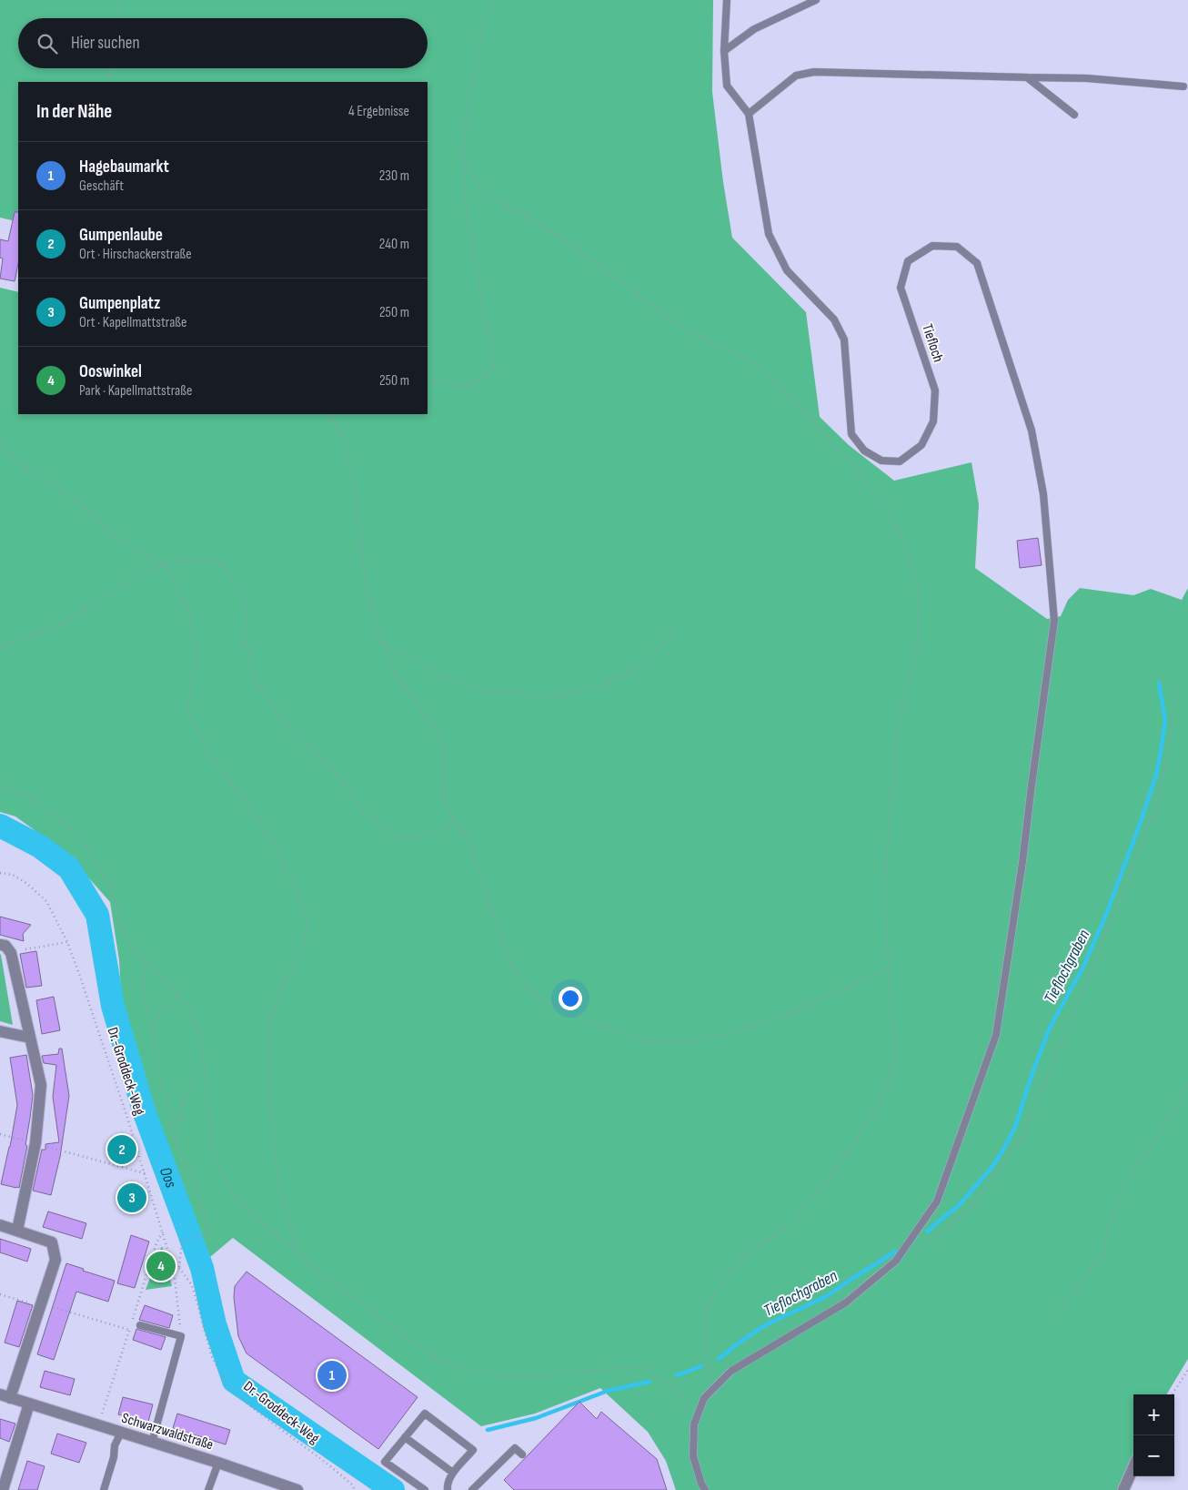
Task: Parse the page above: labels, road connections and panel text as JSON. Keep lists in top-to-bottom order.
{
  "streets": {
    "street": ["Schwarzwaldstraße"],
    "lane": ["Tiefloch"],
    "path": ["Dr.-Groddeck-Weg"]
  },
  "water": ["Tieflochgraben", "Oos"],
  "page": {
    "search": "Hier suchen",
    "heading": ["In der Nähe", "4 Ergebnisse"],
    "list": [
      {
        "mark": "1",
        "name": "Hagebaumarkt",
        "note": "Geschäft",
        "value": "230 m"
      },
      {
        "mark": "2",
        "name": "Gumpenlaube",
        "note": "Ort · Hirschackerstraße",
        "value": "240 m"
      },
      {
        "mark": "3",
        "name": "Gumpenplatz",
        "note": "Ort · Kapellmattstraße",
        "value": "250 m"
      },
      {
        "mark": "4",
        "name": "Ooswinkel",
        "note": "Park · Kapellmattstraße",
        "value": "250 m"
      }
    ],
    "pins": [
      "2",
      "3",
      "4",
      "1"
    ],
    "map_buttons": ["+", "−"]
  }
}
